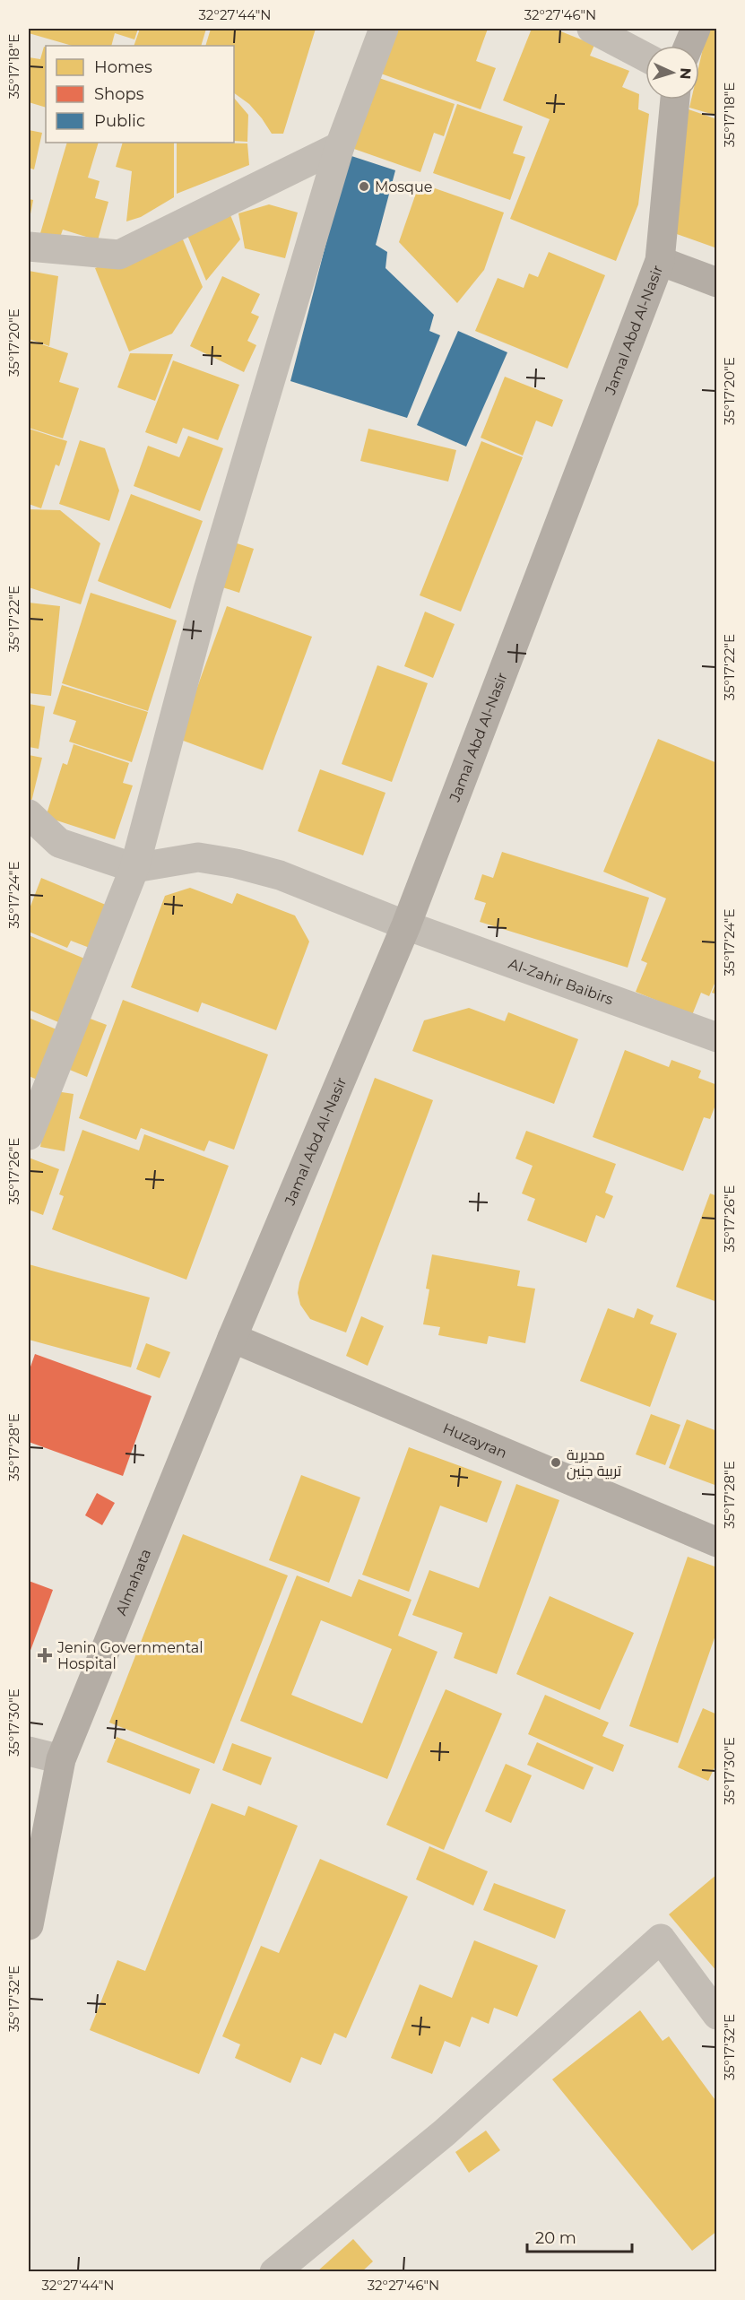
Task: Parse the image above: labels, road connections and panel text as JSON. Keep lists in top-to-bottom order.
{
  "streets": {
    "main road": ["Jamal Abd Al-Nasir", "Huzayran", "Almahata"],
    "street": ["Al-Zahir Baibirs"]
  },
  "crossings": [
    ["Jamal Abd Al-Nasir", "Al-Zahir Baibirs"],
    ["Jamal Abd Al-Nasir", "Huzayran"],
    ["Jamal Abd Al-Nasir", "Almahata"],
    ["Huzayran", "Almahata"]
  ],
  "places": {
    "other": ["Mosque", "مديرية تربية جنين"],
    "health": ["Jenin Governmental Hospital"]
  },
  "legend": ["Homes", "Shops", "Public"],
  "scale_bar": "20 m",
  "north": "right",
  "coordinates": [
    "32°27'44\"N",
    "32°27'46\"N",
    "35°17'18\"E",
    "35°17'20\"E",
    "35°17'22\"E",
    "35°17'24\"E",
    "35°17'26\"E",
    "35°17'28\"E",
    "35°17'30\"E",
    "35°17'32\"E"
  ]
}
